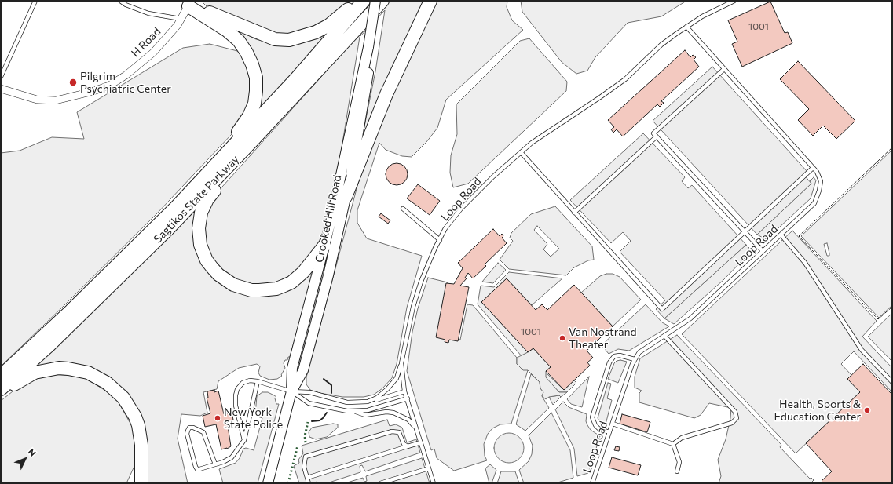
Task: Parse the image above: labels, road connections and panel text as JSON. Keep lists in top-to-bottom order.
{
  "streets": {
    "highway": ["Sagtikos State Parkway"],
    "main road": ["Crooked Hill Road"],
    "street": ["H Road"],
    "lane": ["Loop Road"]
  },
  "places": [
    "Pilgrim Psychiatric Center",
    "Van Nostrand Theater",
    "Health, Sports & Education Center",
    "New York State Police"
  ],
  "house_numbers": ["1001", "1001"],
  "north": "top right"
}
